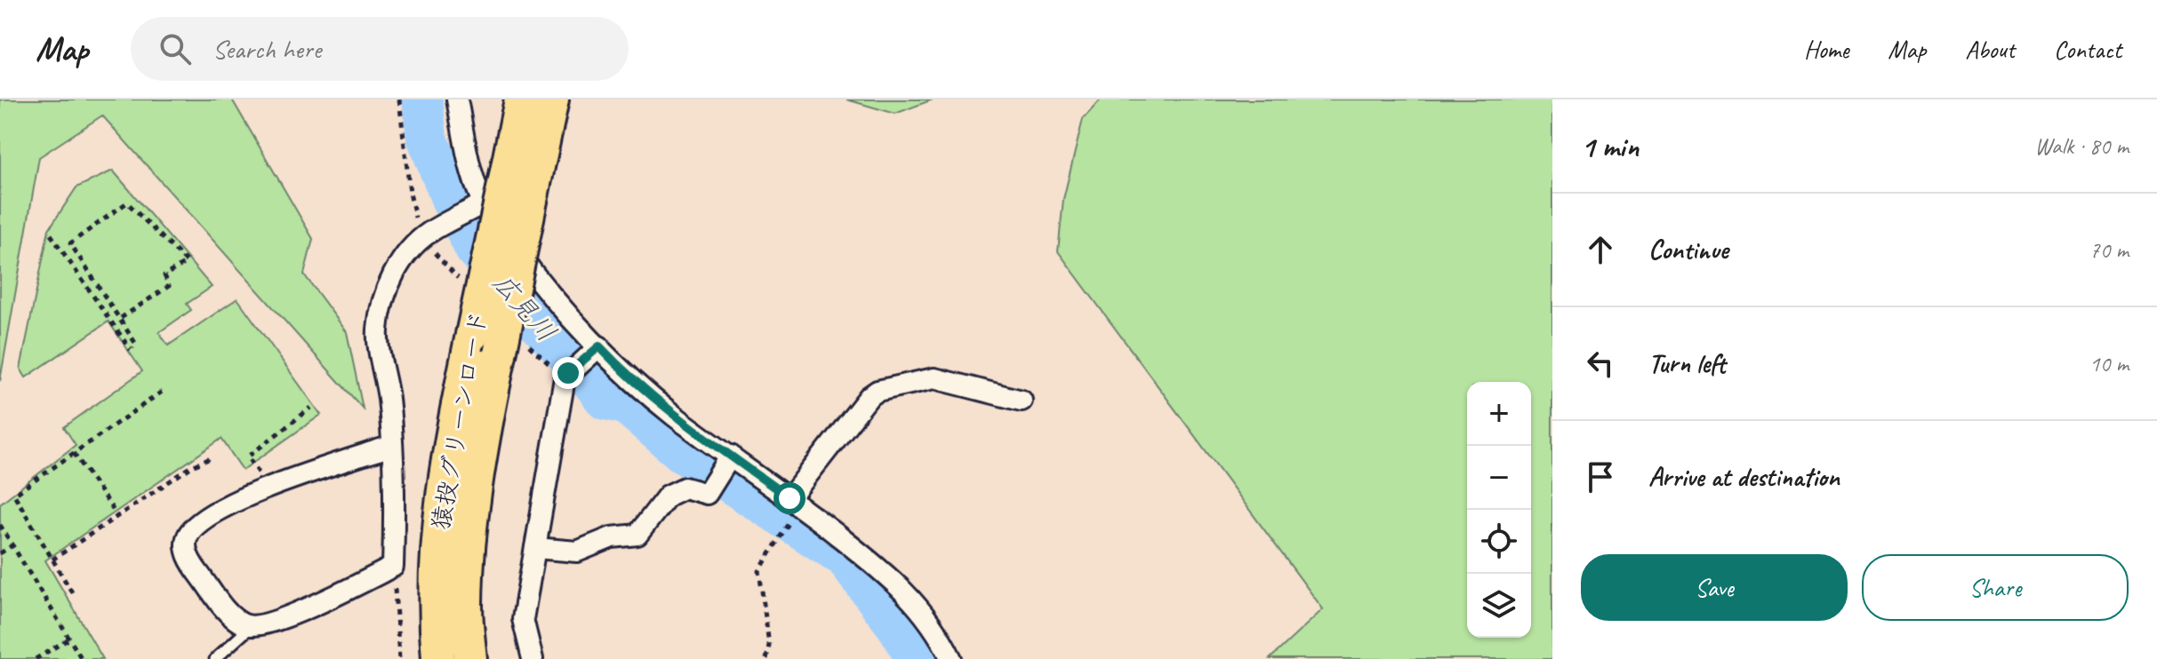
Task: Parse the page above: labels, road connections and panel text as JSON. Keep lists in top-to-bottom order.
{
  "streets": {
    "main road": ["猿投グリーンロード"]
  },
  "water": ["広見川"],
  "page": {
    "header": "Map",
    "search": "Search here",
    "nav": [
      "Home",
      "Map",
      "About",
      "Contact"
    ],
    "heading": ["1 min", "Walk · 80 m"],
    "list": [
      ["Continue", "70 m"],
      ["Turn left", "10 m"],
      "Arrive at destination"
    ],
    "map_buttons": ["+", "−"],
    "buttons": ["Save", "Share"]
  }
}
